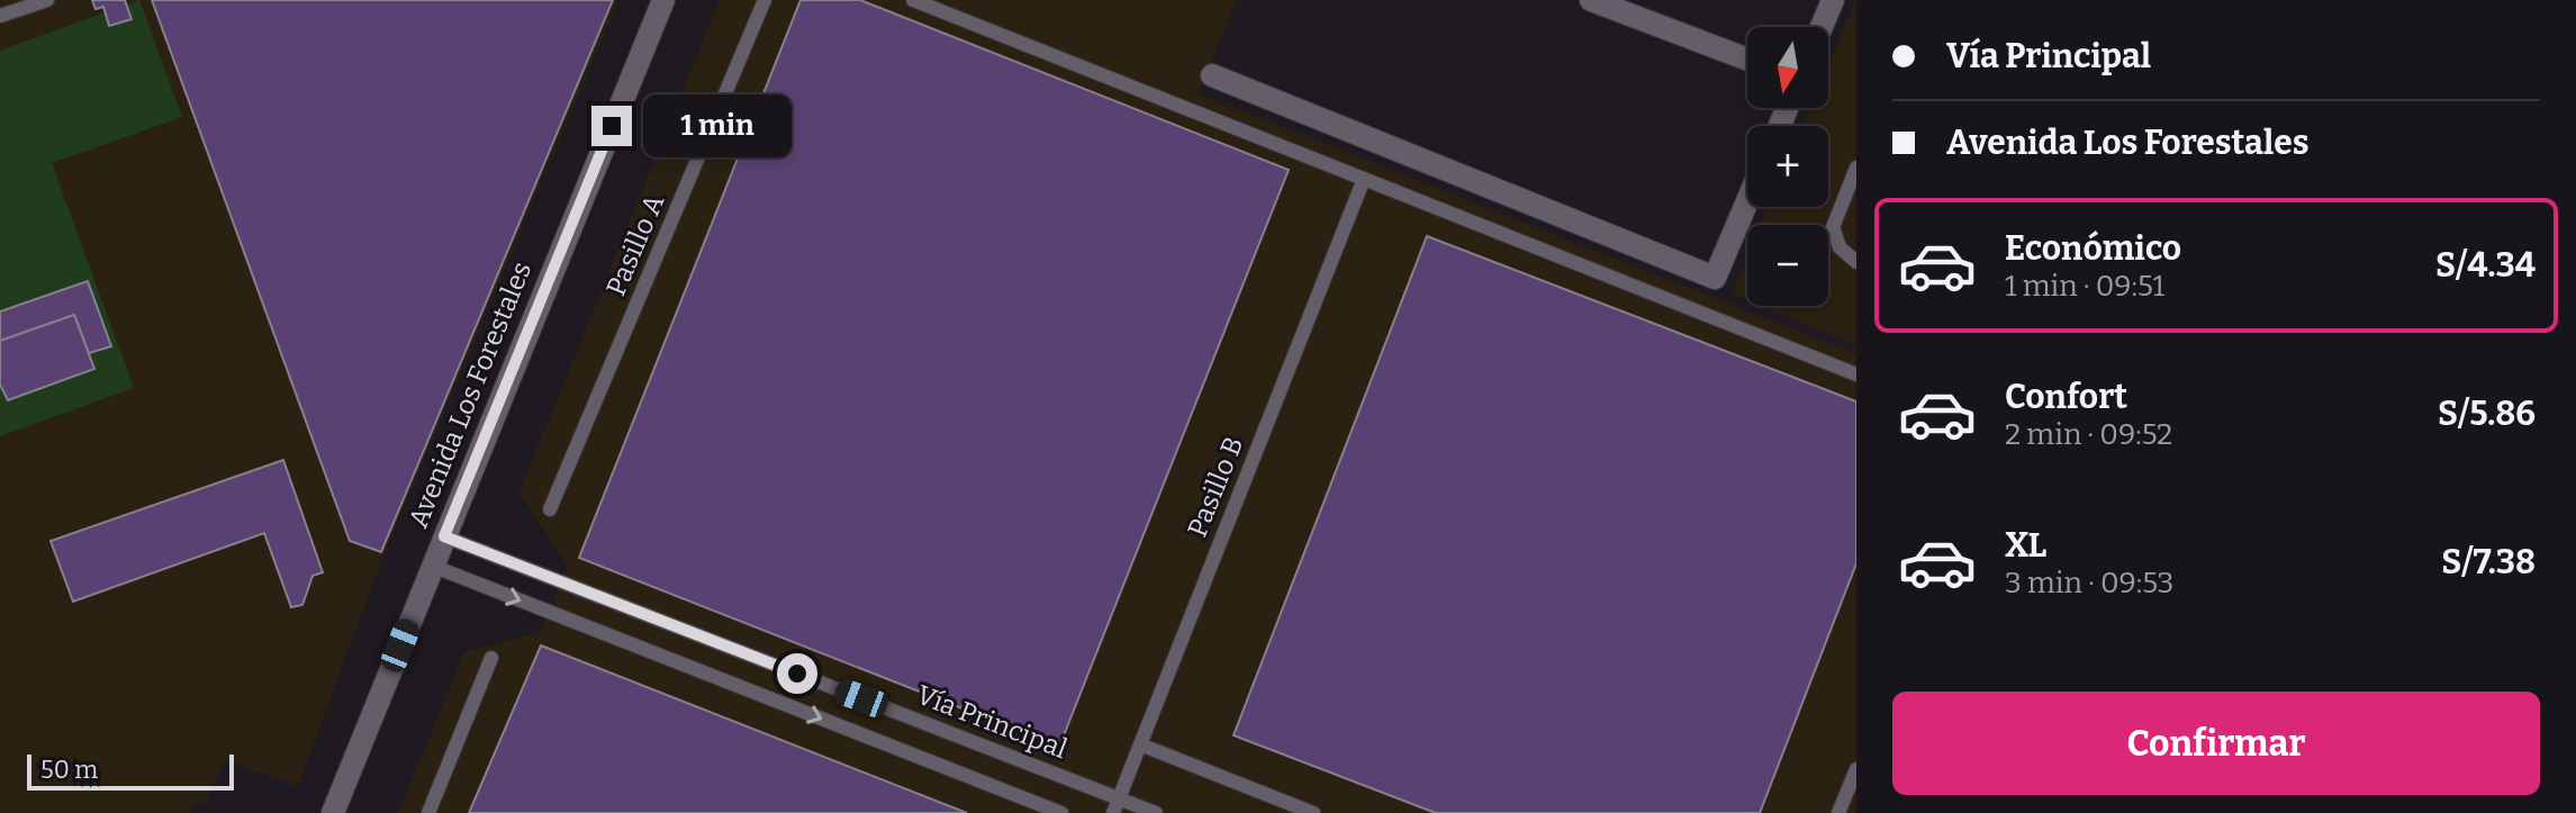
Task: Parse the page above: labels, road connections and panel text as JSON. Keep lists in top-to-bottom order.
{
  "streets": {
    "street": ["Avenida Los Forestales"],
    "lane": ["Pasillo A", "Pasillo B", "Vía Principal"]
  },
  "crossings": [
    ["Avenida Los Forestales", "Vía Principal"],
    ["Pasillo B", "Vía Principal"]
  ],
  "scale_bar": "50 m",
  "north": "bottom",
  "page": {
    "banner": ["Vía Principal", "Avenida Los Forestales"],
    "map_buttons": ["+", "−"],
    "bubble": "1 min",
    "list": [
      {
        "name": "Económico",
        "note": "1 min · 09:51",
        "value": "S/4.34"
      },
      {
        "name": "Confort",
        "note": "2 min · 09:52",
        "value": "S/5.86"
      },
      {
        "name": "XL",
        "note": "3 min · 09:53",
        "value": "S/7.38"
      }
    ],
    "buttons": "Confirmar",
    "scale": "50 m"
  }
}
